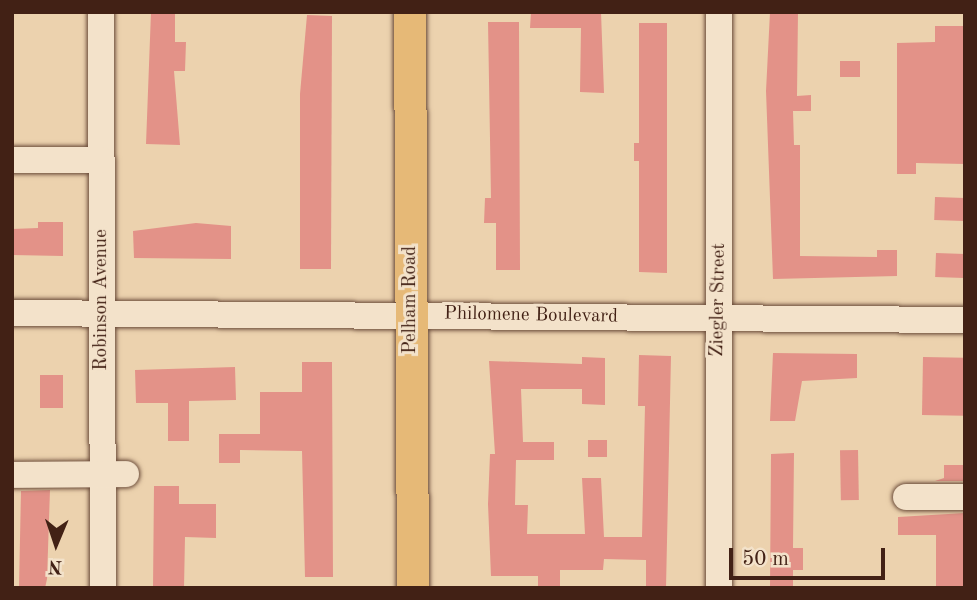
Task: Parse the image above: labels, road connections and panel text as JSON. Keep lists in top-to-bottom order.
{
  "streets": {
    "main road": ["Pelham Road"],
    "street": ["Robinson Avenue", "Ziegler Street", "Philomene Boulevard"]
  },
  "crossings": [
    ["Robinson Avenue", "Philomene Boulevard"],
    ["Pelham Road", "Philomene Boulevard"],
    ["Ziegler Street", "Philomene Boulevard"]
  ],
  "scale_bar": "50 m",
  "north": "bottom"
}
